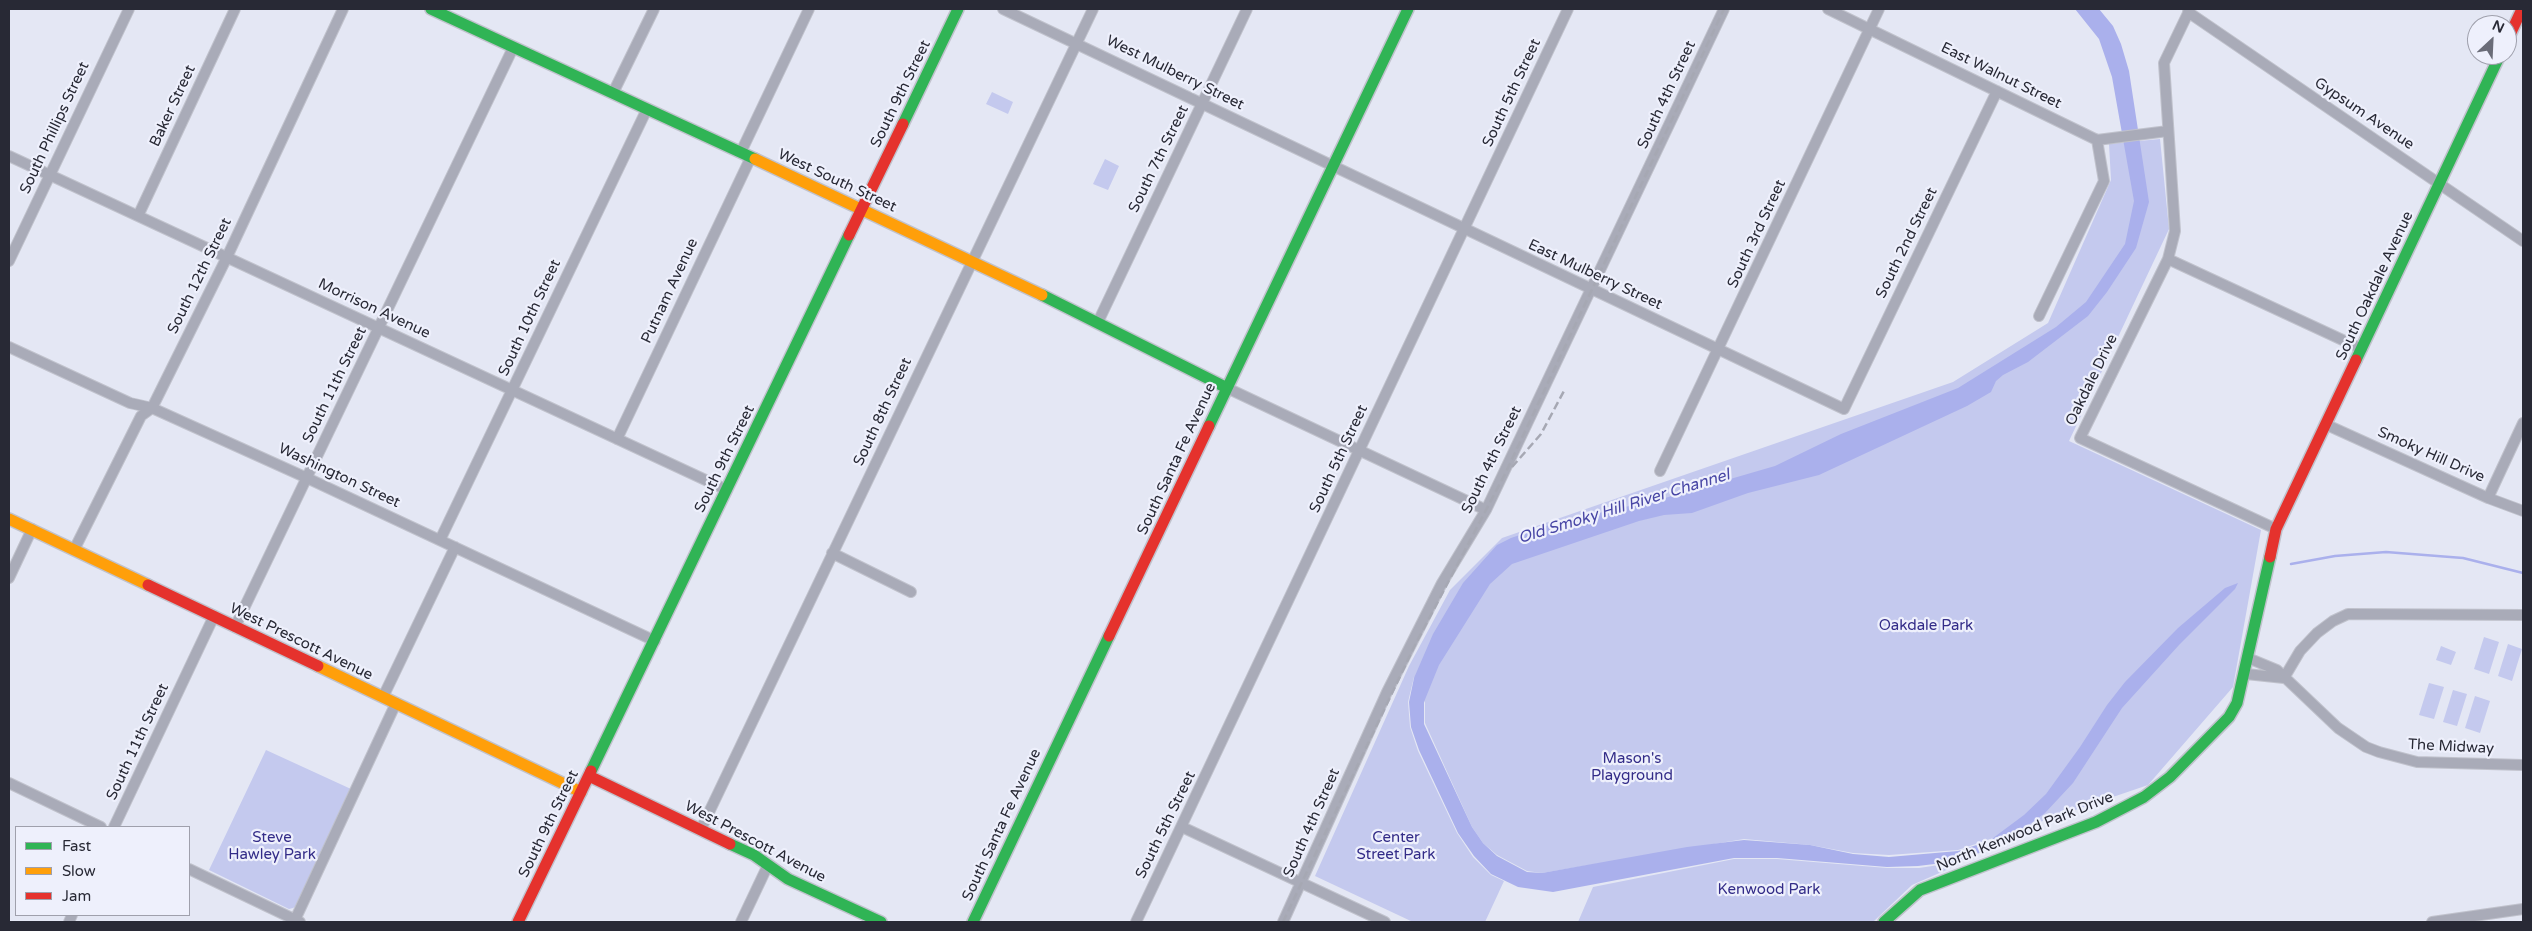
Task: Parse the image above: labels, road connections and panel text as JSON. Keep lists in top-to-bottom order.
{
  "streets": {
    "street": [
      "West Mulberry Street",
      "East Walnut Street",
      "South 5th Street",
      "South 9th Street",
      "South 4th Street",
      "Baker Street",
      "Gypsum Avenue",
      "South Phillips Street",
      "South 7th Street",
      "West South Street",
      "South 3rd Street",
      "South 2nd Street",
      "East Mulberry Street",
      "South 12th Street",
      "South Oakdale Avenue",
      "Putnam Avenue",
      "Morrison Avenue",
      "South 10th Street",
      "Oakdale Drive",
      "South 11th Street",
      "South 8th Street",
      "Smoky Hill Drive",
      "South Santa Fe Avenue",
      "Washington Street",
      "West Prescott Avenue",
      "The Midway",
      "North Kenwood Park Drive"
    ]
  },
  "crossings": [
    ["West Mulberry Street", "South 7th Street"],
    ["West Mulberry Street", "East Mulberry Street"],
    ["West Mulberry Street", "South 8th Street"],
    ["West Mulberry Street", "South Santa Fe Avenue"],
    ["East Walnut Street", "South 3rd Street"],
    ["East Walnut Street", "South 2nd Street"],
    ["South 5th Street", "East Mulberry Street"],
    ["South 9th Street", "West South Street"],
    ["South 9th Street", "Morrison Avenue"],
    ["South 9th Street", "Washington Street"],
    ["South 9th Street", "West Prescott Avenue"],
    ["South 4th Street", "East Mulberry Street"],
    ["Baker Street", "Morrison Avenue"],
    ["Gypsum Avenue", "South Oakdale Avenue"],
    ["Gypsum Avenue", "Oakdale Drive"],
    ["South Phillips Street", "Morrison Avenue"],
    ["South 7th Street", "West South Street"],
    ["West South Street", "Putnam Avenue"],
    ["West South Street", "South 10th Street"],
    ["West South Street", "South 11th Street"],
    ["West South Street", "South 8th Street"],
    ["West South Street", "South Santa Fe Avenue"],
    ["South 3rd Street", "East Mulberry Street"],
    ["South 2nd Street", "East Mulberry Street"],
    ["East Mulberry Street", "South Santa Fe Avenue"],
    ["South 12th Street", "Morrison Avenue"],
    ["South 12th Street", "Washington Street"],
    ["South 12th Street", "West Prescott Avenue"],
    ["South Oakdale Avenue", "Oakdale Drive"],
    ["South Oakdale Avenue", "Smoky Hill Drive"],
    ["South Oakdale Avenue", "The Midway"],
    ["South Oakdale Avenue", "North Kenwood Park Drive"],
    ["Putnam Avenue", "Morrison Avenue"],
    ["Morrison Avenue", "South 10th Street"],
    ["Morrison Avenue", "South 11th Street"],
    ["South 10th Street", "Washington Street"],
    ["South 11th Street", "Washington Street"],
    ["South 11th Street", "West Prescott Avenue"],
    ["South 8th Street", "West Prescott Avenue"],
    ["The Midway", "North Kenwood Park Drive"]
  ],
  "water": ["Old Smoky Hill River Channel"],
  "parks": [
    "Oakdale Park",
    "Mason's Playground",
    "Steve Hawley Park",
    "Center Street Park",
    "Kenwood Park"
  ],
  "legend": ["Fast", "Slow", "Jam"],
  "north": "top right"
}
